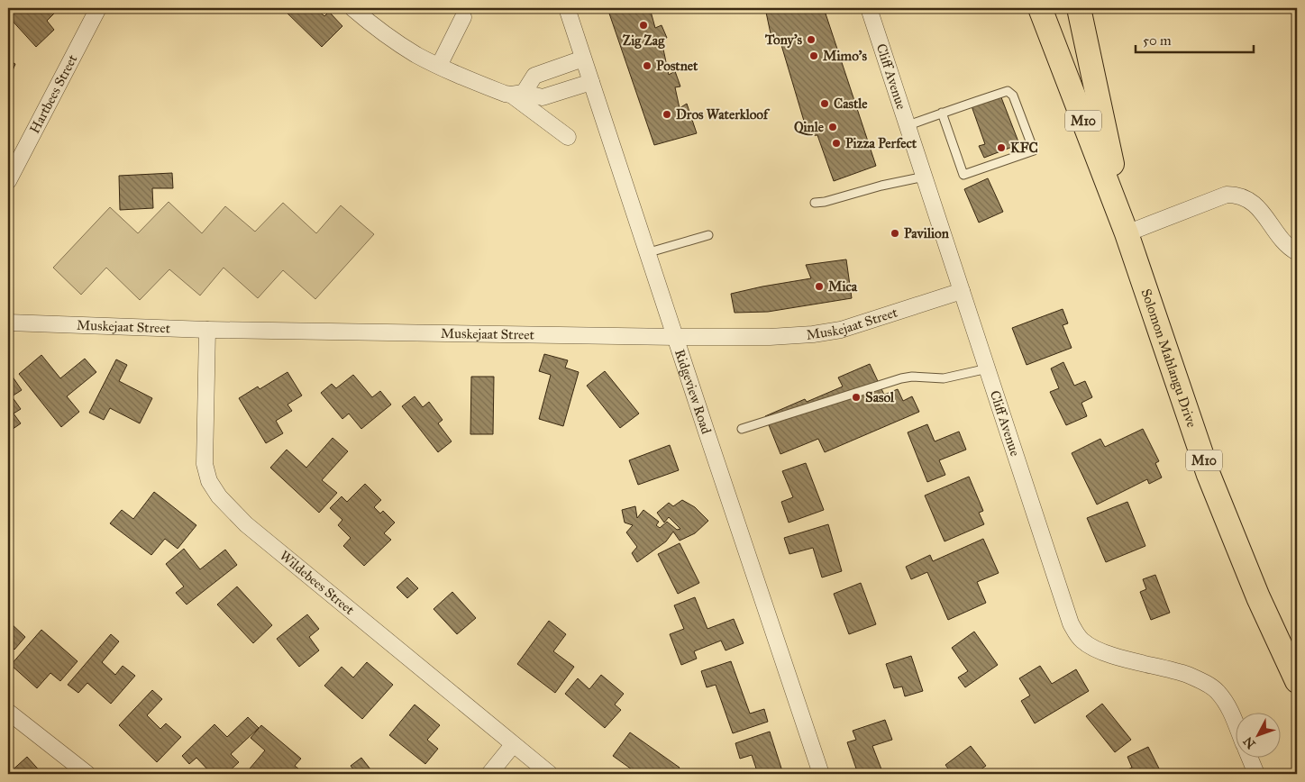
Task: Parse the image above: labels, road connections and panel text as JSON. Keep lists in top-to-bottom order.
{
  "streets": {
    "main road": ["M10", "Solomon Mahlangu Drive"],
    "street": [
      "Cliff Avenue",
      "Hartbees Street",
      "Muskejaat Street",
      "Ridgeview Road",
      "Wildebees Street"
    ]
  },
  "crossings": [
    ["Cliff Avenue", "Muskejaat Street"],
    ["Muskejaat Street", "Ridgeview Road"],
    ["Muskejaat Street", "Wildebees Street"]
  ],
  "places": [
    "Zig Zag",
    "Tony's",
    "Mimo's",
    "Postnet",
    "Castle",
    "Dros Waterkloof",
    "Qinle",
    "Pizza Perfect",
    "KFC",
    "Pavilion",
    "Mica",
    "Sasol"
  ],
  "scale_bar": "50 m",
  "north": "bottom left"
}
